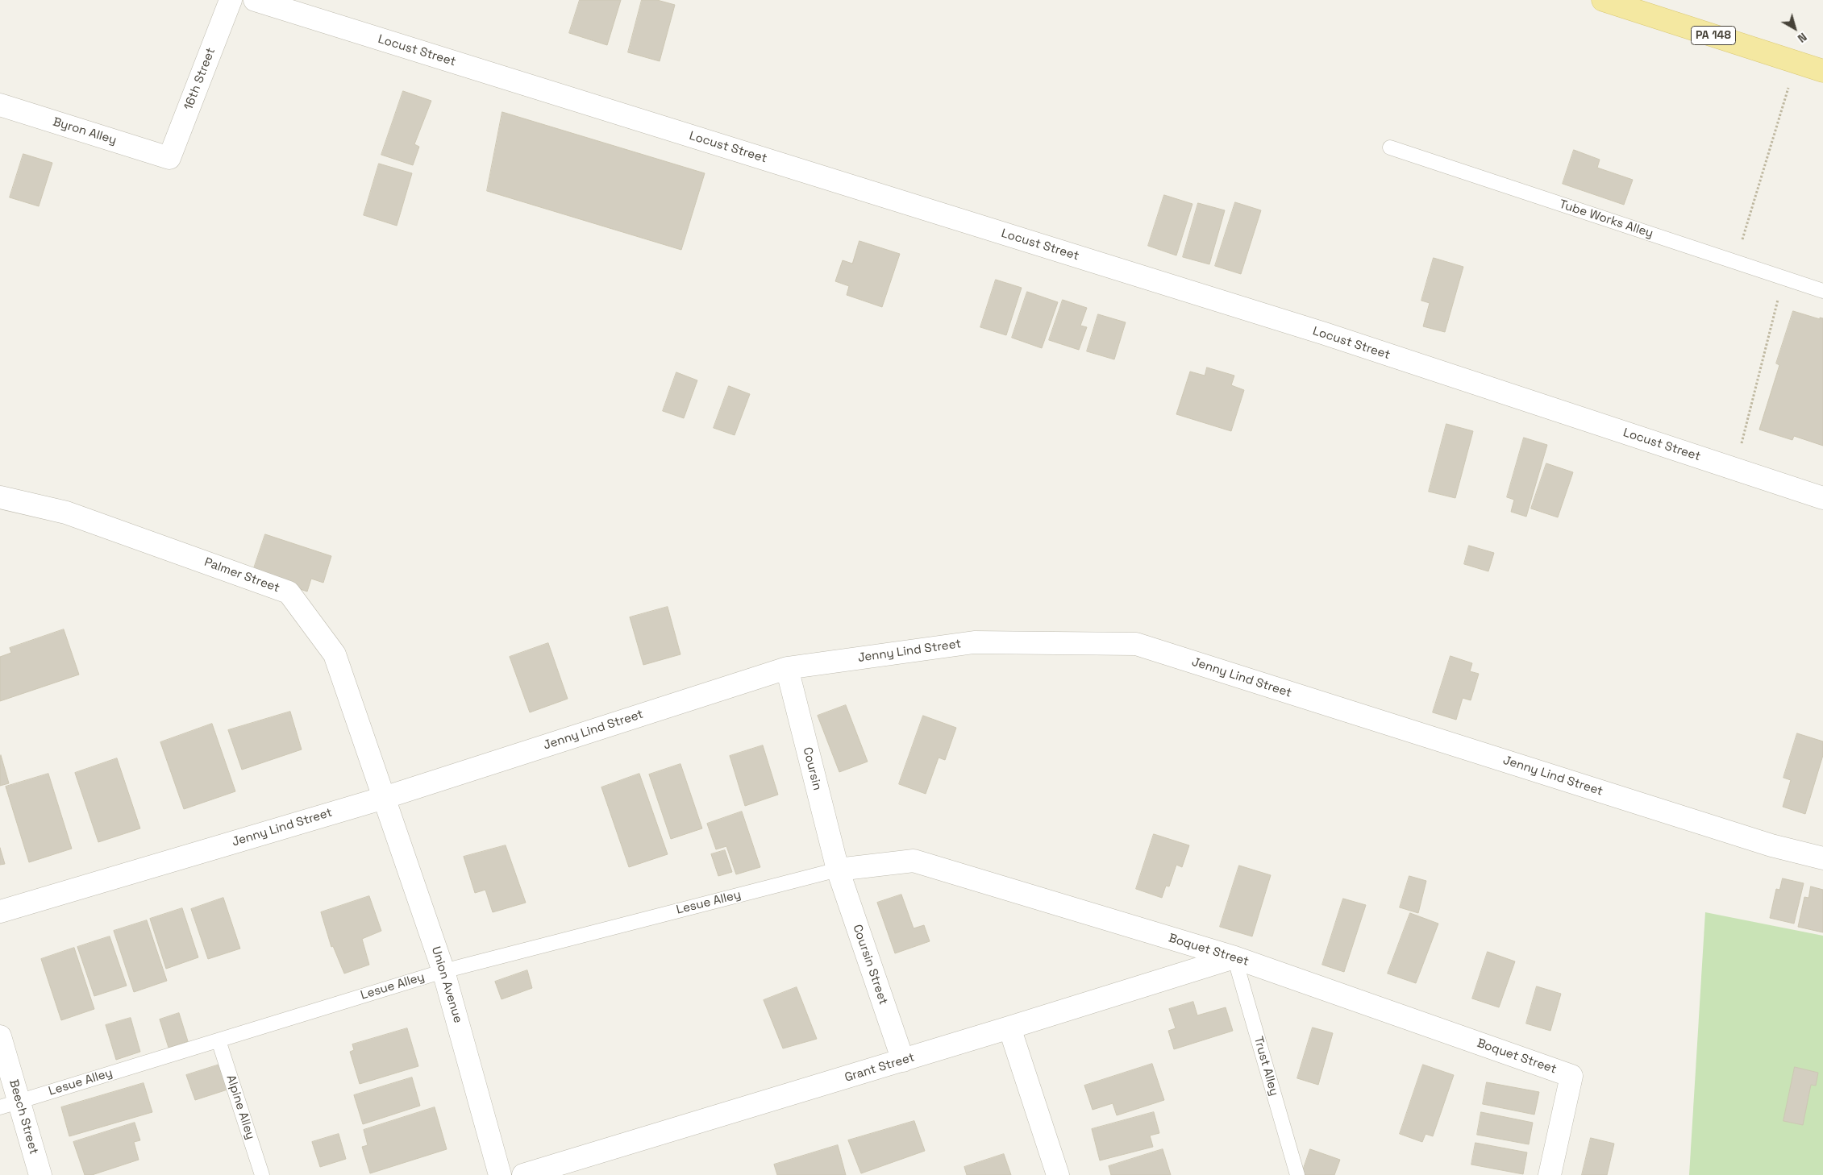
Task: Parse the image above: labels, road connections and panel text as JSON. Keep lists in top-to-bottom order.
{
  "streets": {
    "main road": ["PA 148"],
    "street": [
      "Locust Street",
      "16th Street",
      "Byron Alley",
      "Palmer Street",
      "Jenny Lind Street",
      "Coursin",
      "Boquet Street",
      "Coursin Street",
      "Union Avenue",
      "Grant Street",
      "Beech Street"
    ],
    "lane": [
      "Tube Works Alley",
      "Lesue Alley",
      "Trust Alley",
      "Alpine Alley"
    ]
  },
  "crossings": [
    ["16th Street", "Byron Alley"],
    ["Palmer Street", "Jenny Lind Street"],
    ["Palmer Street", "Union Avenue"],
    ["Jenny Lind Street", "Coursin"],
    ["Jenny Lind Street", "Union Avenue"],
    ["Coursin", "Lesue Alley"],
    ["Coursin", "Boquet Street"],
    ["Coursin", "Coursin Street"],
    ["Lesue Alley", "Boquet Street"],
    ["Lesue Alley", "Coursin Street"],
    ["Lesue Alley", "Union Avenue"],
    ["Lesue Alley", "Alpine Alley"],
    ["Lesue Alley", "Beech Street"],
    ["Boquet Street", "Coursin Street"],
    ["Boquet Street", "Trust Alley"],
    ["Boquet Street", "Grant Street"],
    ["Coursin Street", "Grant Street"],
    ["Trust Alley", "Grant Street"]
  ],
  "north": "bottom right"
}
